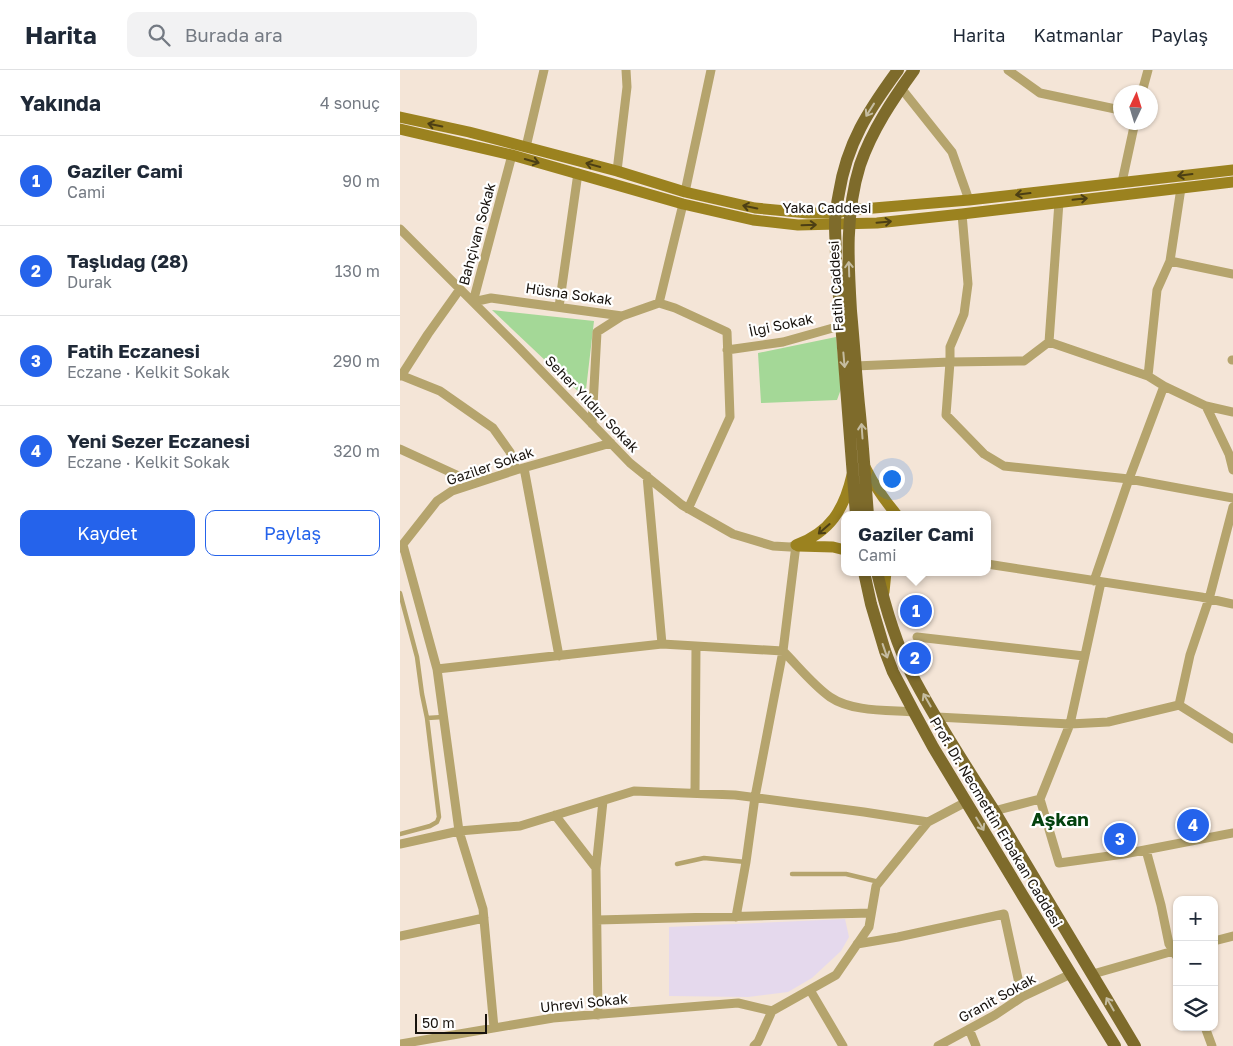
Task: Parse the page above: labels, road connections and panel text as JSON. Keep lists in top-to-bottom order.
{
  "streets": {
    "main road": ["Fatih Caddesi", "Prof. Dr. Necmettin Erbakan Caddesi"],
    "street": [
      "Yaka Caddesi",
      "Bahçivan Sokak",
      "Hüsna Sokak",
      "İlgi Sokak",
      "Seher Yıldızı Sokak",
      "Gaziler Sokak",
      "Granit Sokak",
      "Uhrevi Sokak"
    ]
  },
  "crossings": [
    ["Yaka Caddesi", "Bahçivan Sokak"],
    ["Yaka Caddesi", "Fatih Caddesi"],
    ["Bahçivan Sokak", "Hüsna Sokak"],
    ["Bahçivan Sokak", "Seher Yıldızı Sokak"],
    ["Fatih Caddesi", "İlgi Sokak"],
    ["Seher Yıldızı Sokak", "Gaziler Sokak"],
    ["Prof. Dr. Necmettin Erbakan Caddesi", "Granit Sokak"]
  ],
  "districts": ["Aşkan"],
  "scale_bar": "50 m",
  "north": "top",
  "page": {
    "header": "Harita",
    "search": "Burada ara",
    "nav": ["Harita", "Katmanlar", "Paylaş"],
    "heading": ["Yakında", "4 sonuç"],
    "list": [
      {
        "mark": "1",
        "name": "Gaziler Cami",
        "note": "Cami",
        "value": "90 m"
      },
      {
        "mark": "2",
        "name": "Taşlıdağ (28)",
        "note": "Durak",
        "value": "130 m"
      },
      {
        "mark": "3",
        "name": "Fatih Eczanesi",
        "note": "Eczane · Kelkit Sokak",
        "value": "290 m"
      },
      {
        "mark": "4",
        "name": "Yeni Sezer Eczanesi",
        "note": "Eczane · Kelkit Sokak",
        "value": "320 m"
      }
    ],
    "buttons": ["Kaydet", "Paylaş"],
    "popup": ["Gaziler Cami", "Cami"],
    "pins": [
      "1",
      "2",
      "4",
      "3"
    ],
    "map_buttons": ["+", "−"],
    "scale": "50 m"
  }
}
